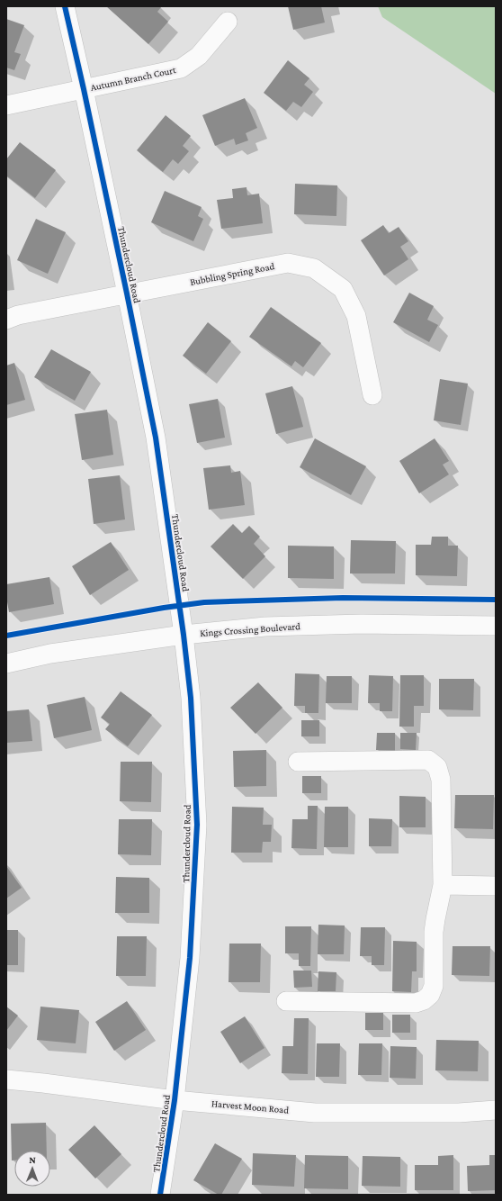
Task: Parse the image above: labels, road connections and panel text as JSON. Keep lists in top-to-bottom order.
{
  "streets": {
    "street": [
      "Autumn Branch Court",
      "Thundercloud Road",
      "Bubbling Spring Road",
      "Kings Crossing Boulevard",
      "Harvest Moon Road"
    ]
  },
  "crossings": [
    ["Autumn Branch Court", "Thundercloud Road"],
    ["Thundercloud Road", "Bubbling Spring Road"],
    ["Thundercloud Road", "Kings Crossing Boulevard"],
    ["Thundercloud Road", "Harvest Moon Road"]
  ],
  "north": "top"
}
